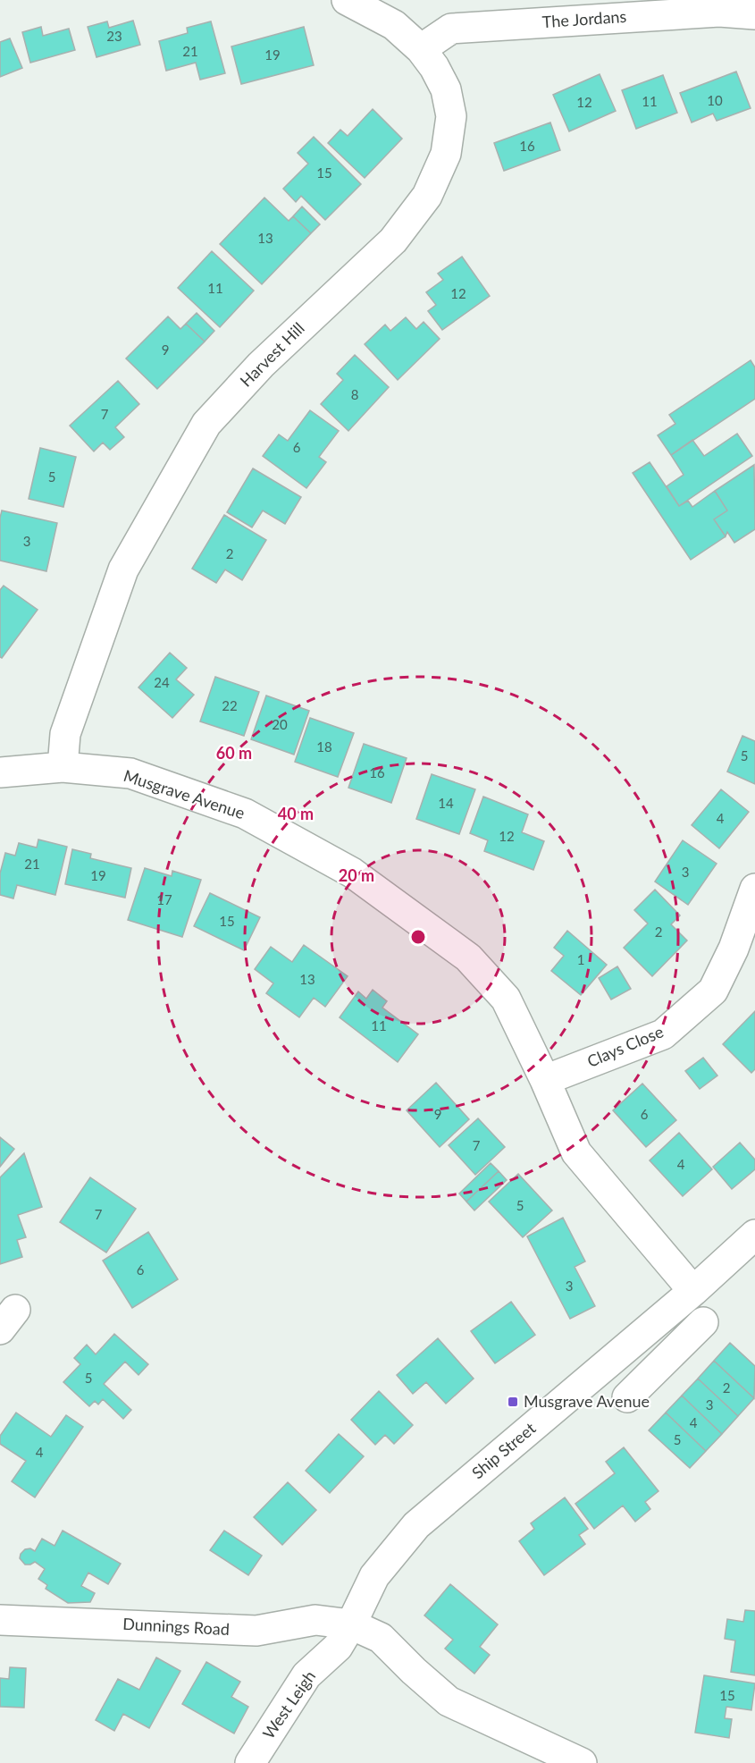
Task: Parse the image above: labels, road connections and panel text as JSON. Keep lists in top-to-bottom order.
{
  "streets": {
    "street": [
      "The Jordans",
      "Harvest Hill",
      "Musgrave Avenue",
      "Clays Close",
      "Ship Street",
      "Dunnings Road",
      "West Leigh"
    ]
  },
  "crossings": [
    ["The Jordans", "Harvest Hill"],
    ["Harvest Hill", "Musgrave Avenue"],
    ["Musgrave Avenue", "Clays Close"],
    ["Musgrave Avenue", "Ship Street"],
    ["Ship Street", "Dunnings Road"],
    ["Ship Street", "West Leigh"],
    ["Dunnings Road", "West Leigh"]
  ],
  "places": {
    "transit": ["Musgrave Avenue"]
  },
  "house_numbers": [
    "23",
    "21",
    "19",
    "10",
    "11",
    "12",
    "16",
    "15",
    "13",
    "11",
    "12",
    "9",
    "8",
    "7",
    "6",
    "5",
    "3",
    "2",
    "24",
    "22",
    "20",
    "18",
    "5",
    "16",
    "14",
    "4",
    "12",
    "21",
    "3",
    "19",
    "17",
    "15",
    "2",
    "1",
    "13",
    "11",
    "9",
    "6",
    "7",
    "4",
    "5",
    "7",
    "6",
    "3",
    "5",
    "2",
    "3",
    "4",
    "5",
    "4",
    "15"
  ],
  "rings": ["60 m", "40 m", "20 m"]
}
